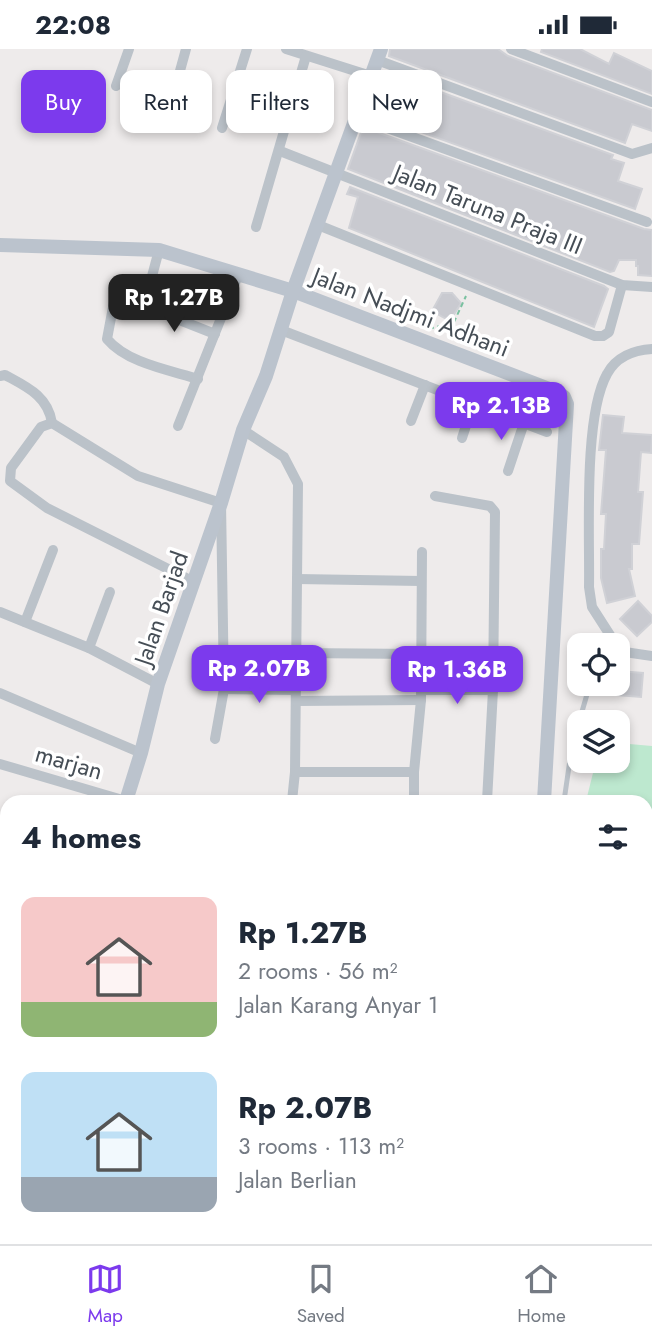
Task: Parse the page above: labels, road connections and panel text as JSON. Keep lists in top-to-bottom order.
{
  "streets": {
    "main road": ["Jalan Nadjmi Adhani", "Jalan Barjad"],
    "street": ["Jalan Taruna Praja III", "marjan"]
  },
  "crossings": [
    ["Jalan Taruna Praja III", "Jalan Barjad"],
    ["Jalan Nadjmi Adhani", "Jalan Barjad"]
  ],
  "page": {
    "status": "22:08",
    "chip": [
      "Buy",
      "Rent",
      "Filters",
      "New"
    ],
    "price": [
      "Rp 1.27B",
      "Rp 2.13B",
      "Rp 2.07B",
      "Rp 1.36B"
    ],
    "heading": "4 homes",
    "list": [
      {
        "name": "Rp 1.27B",
        "note": "2 rooms · 56 m² · Jalan Karang Anyar 1"
      },
      {
        "name": "Rp 2.07B",
        "note": "3 rooms · 113 m² · Jalan Berlian"
      }
    ],
    "tabs": ["Map", "Saved", "Home"]
  }
}
